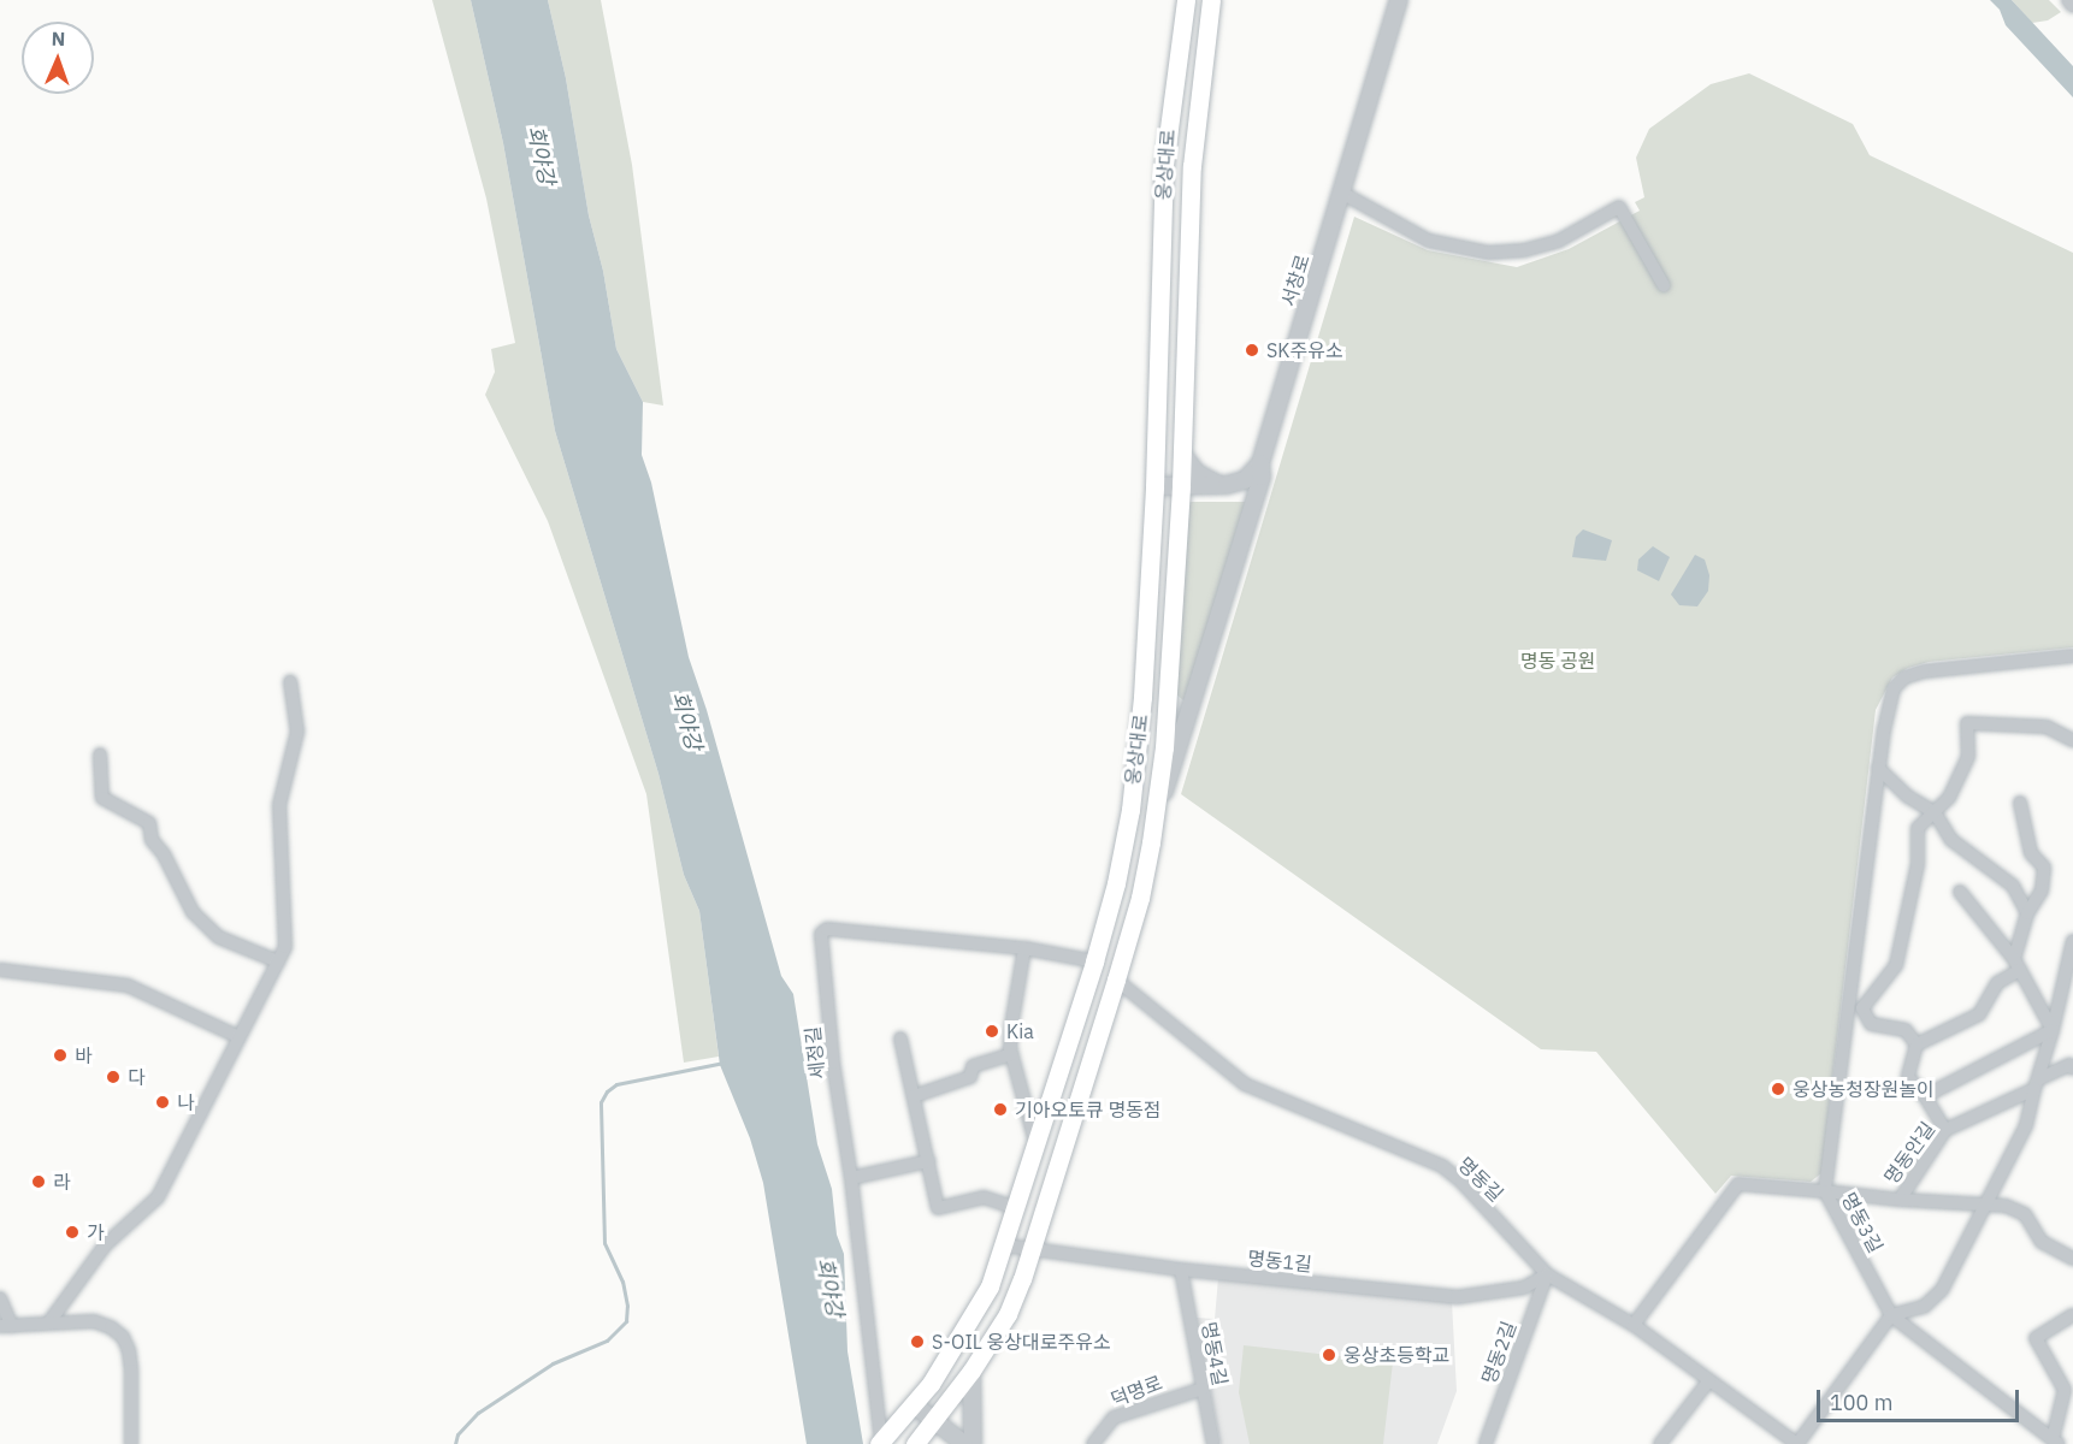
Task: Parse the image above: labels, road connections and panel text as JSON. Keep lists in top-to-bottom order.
{
  "streets": {
    "main road": ["웅상대로"],
    "street": [
      "서창로",
      "세정길",
      "명동안길",
      "명동길",
      "명동3길",
      "명동1길",
      "명동2길",
      "명동4길",
      "덕명로"
    ]
  },
  "crossings": [
    ["웅상대로", "서창로"],
    ["웅상대로", "세정길"],
    ["웅상대로", "명동길"],
    ["웅상대로", "명동1길"],
    ["명동안길", "명동3길"],
    ["명동길", "명동3길"],
    ["명동길", "명동1길"],
    ["명동길", "명동2길"],
    ["명동1길", "명동2길"],
    ["명동1길", "명동4길"],
    ["명동4길", "덕명로"]
  ],
  "water": ["회야강"],
  "parks": ["명동 공원"],
  "places": [
    "SK주유소",
    "Kia",
    "바",
    "다",
    "웅상농청장원놀이",
    "나",
    "기아오토큐 명동점",
    "라",
    "가",
    "S-OIL 웅상대로주유소",
    "웅상초등학교"
  ],
  "scale_bar": "100 m",
  "north": "top"
}
